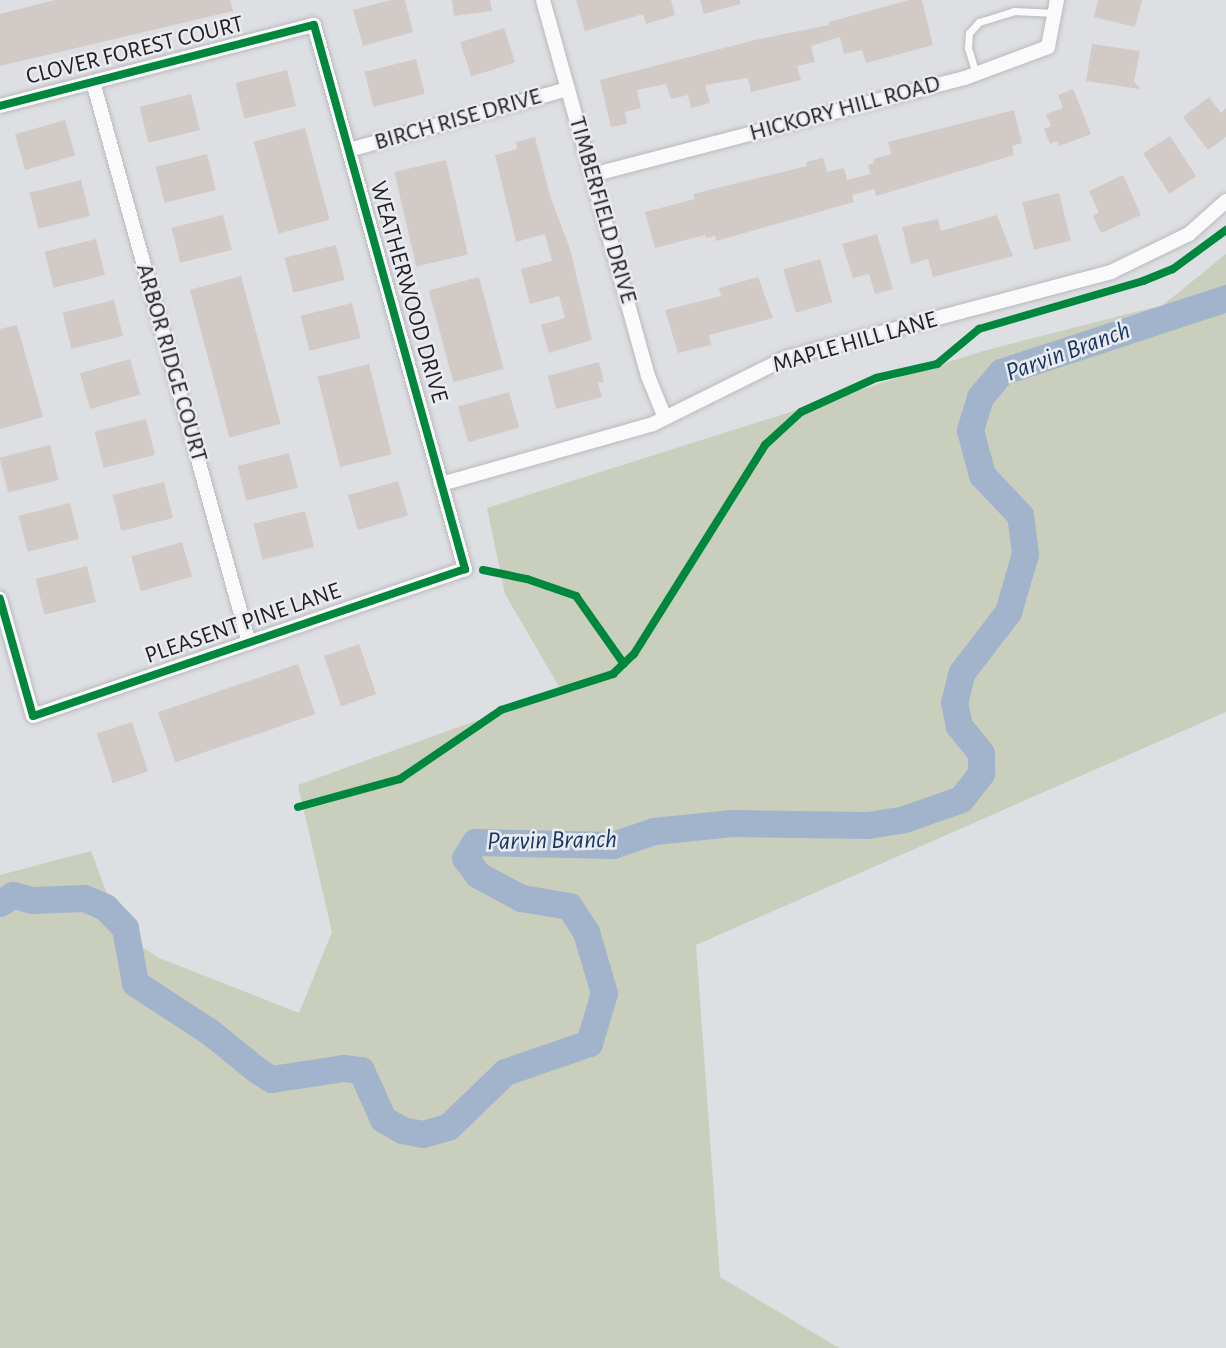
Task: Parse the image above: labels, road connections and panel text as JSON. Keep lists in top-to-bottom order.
{
  "streets": {
    "street": [
      "CLOVER FOREST COURT",
      "HICKORY HILL ROAD",
      "BIRCH RISE DRIVE",
      "TIMBERFIELD DRIVE",
      "WEATHERWOOD DRIVE",
      "MAPLE HILL LANE",
      "ARBOR RIDGE COURT",
      "PLEASENT PINE LANE"
    ]
  },
  "crossings": [
    ["CLOVER FOREST COURT", "WEATHERWOOD DRIVE"],
    ["CLOVER FOREST COURT", "ARBOR RIDGE COURT"],
    ["HICKORY HILL ROAD", "TIMBERFIELD DRIVE"],
    ["BIRCH RISE DRIVE", "TIMBERFIELD DRIVE"],
    ["BIRCH RISE DRIVE", "WEATHERWOOD DRIVE"],
    ["TIMBERFIELD DRIVE", "MAPLE HILL LANE"],
    ["WEATHERWOOD DRIVE", "MAPLE HILL LANE"],
    ["WEATHERWOOD DRIVE", "PLEASENT PINE LANE"],
    ["ARBOR RIDGE COURT", "PLEASENT PINE LANE"]
  ],
  "water": ["Parvin Branch"]
}
